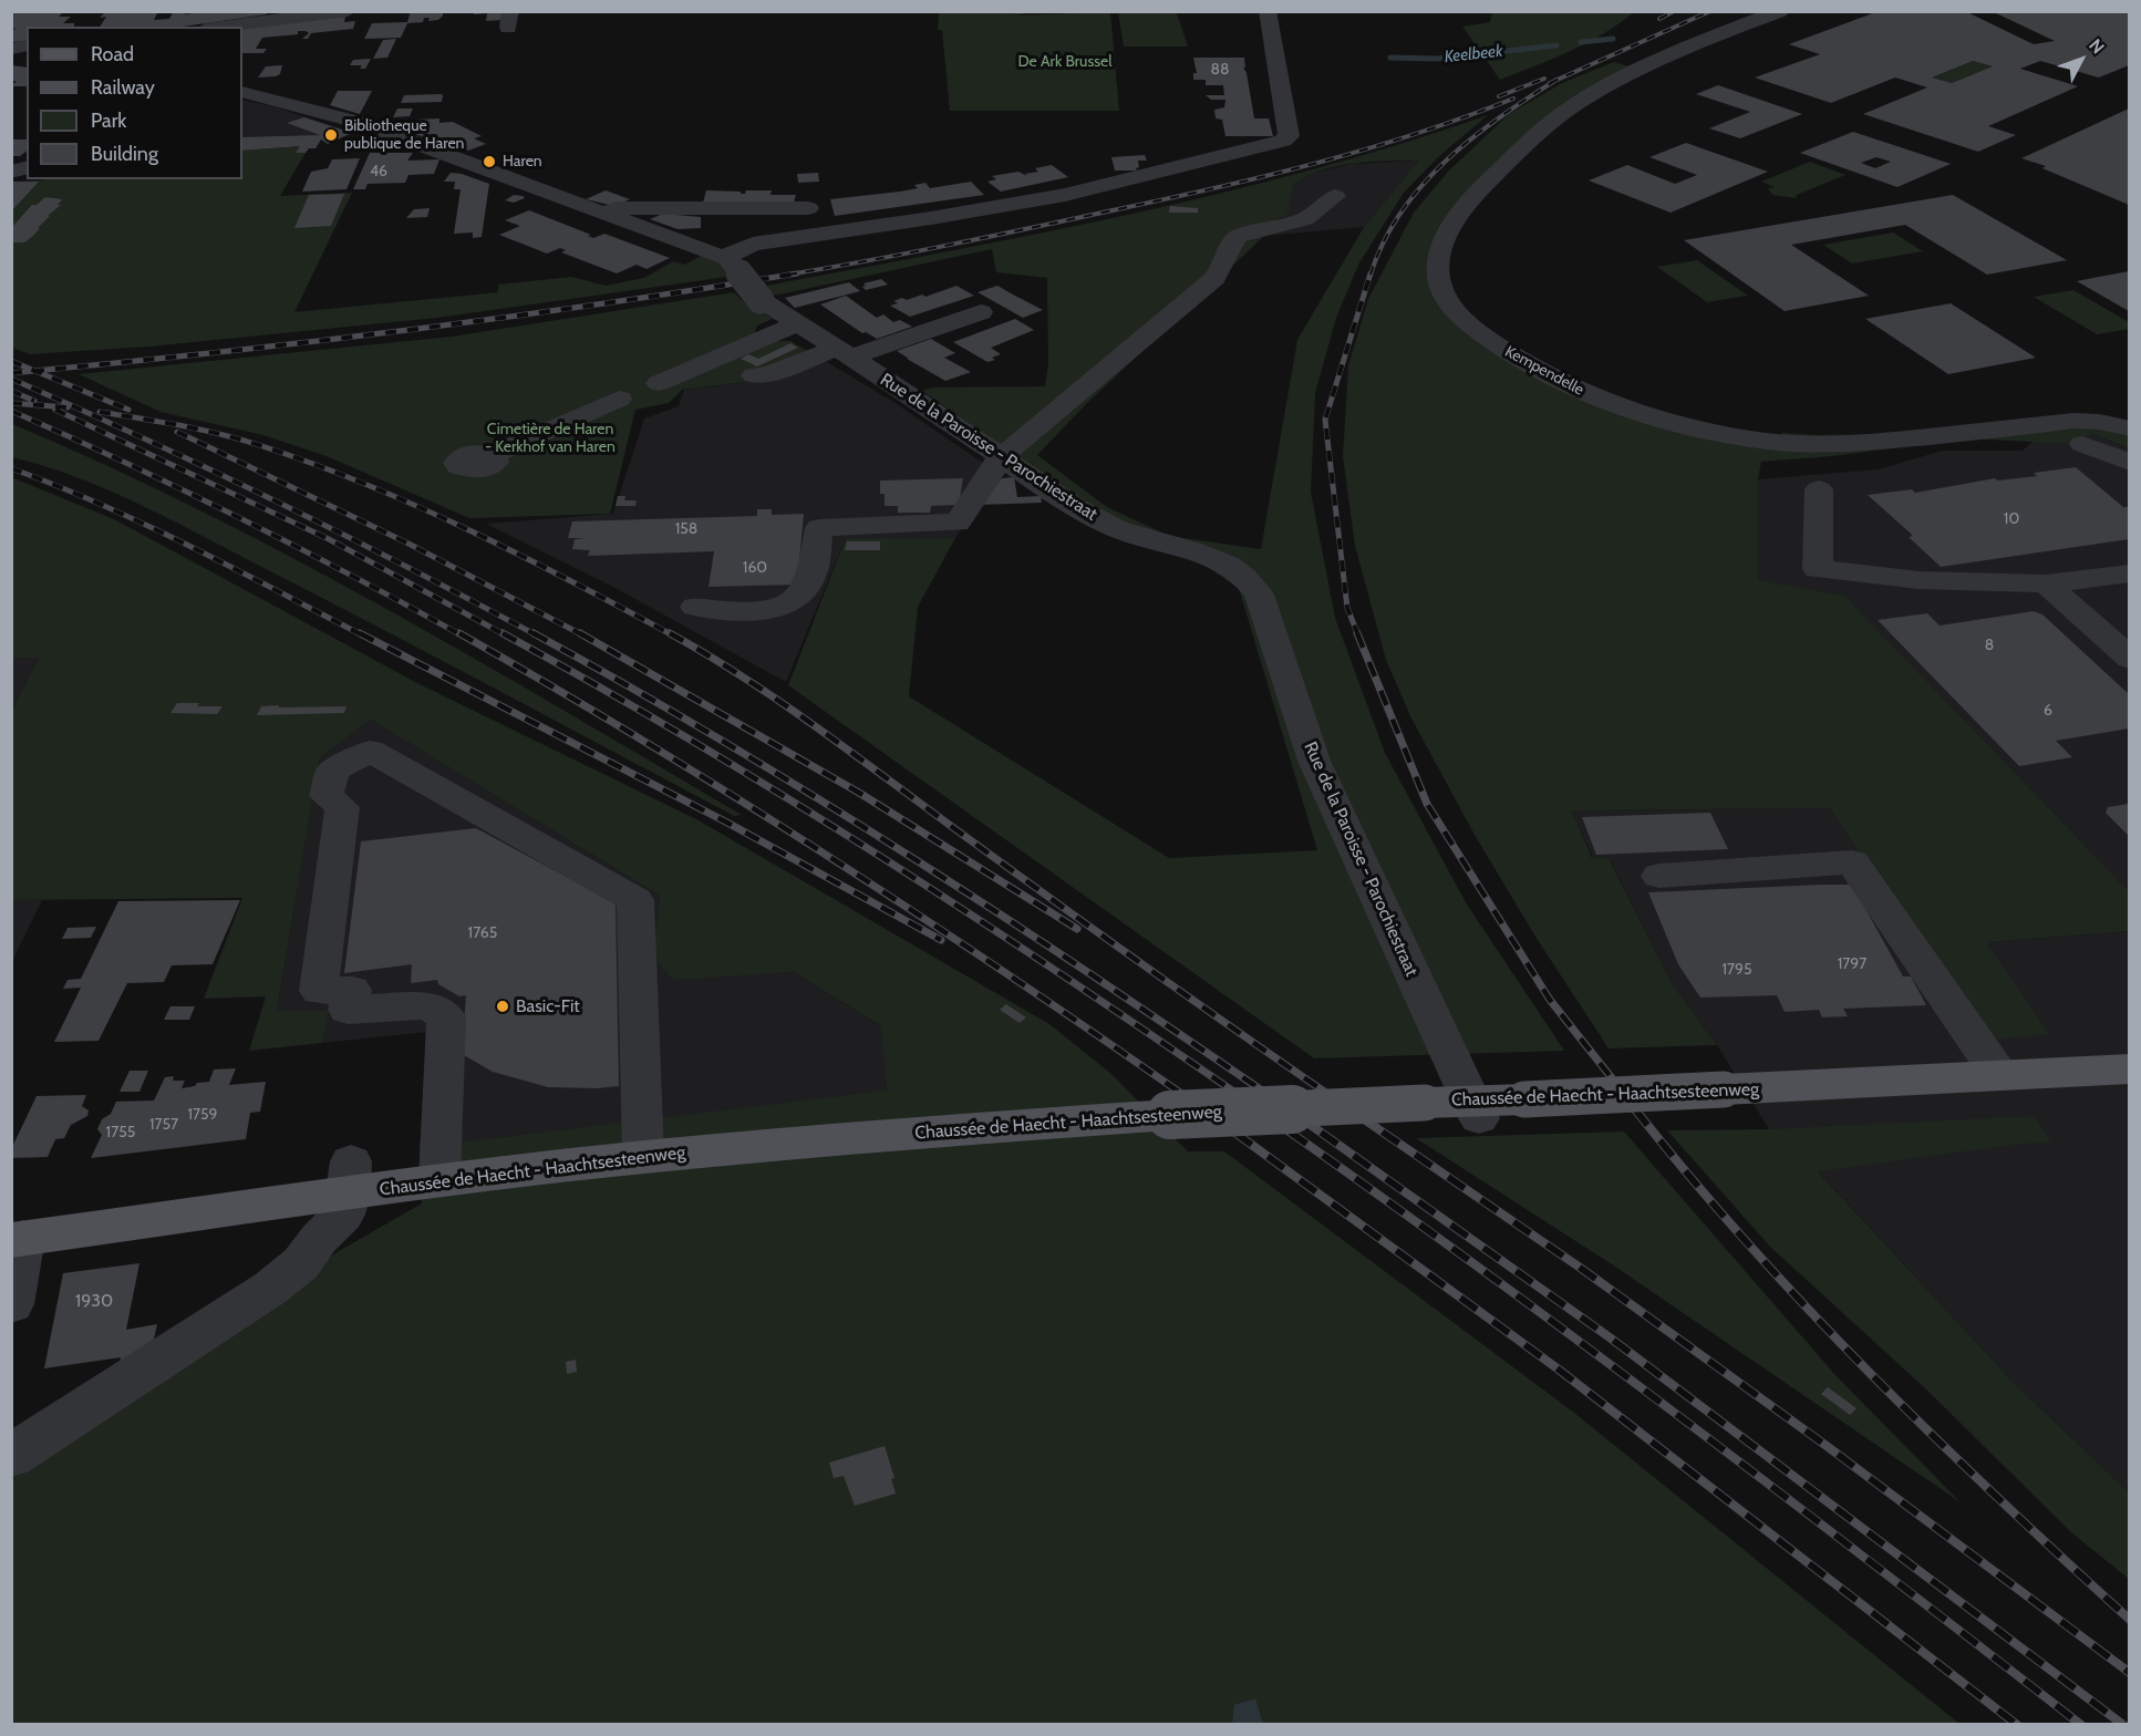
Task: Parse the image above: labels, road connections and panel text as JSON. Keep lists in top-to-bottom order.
{
  "streets": {
    "main road": ["Chaussée de Haecht - Haachtsesteenweg"],
    "street": ["Kempendelle", "Rue de la Paroisse - Parochiestraat"]
  },
  "crossings": [
    ["Rue de la Paroisse - Parochiestraat", "Chaussée de Haecht - Haachtsesteenweg"]
  ],
  "water": ["Keelbeek"],
  "parks": ["De Ark Brussel", "Cimetière de Haren - Kerkhof van Haren"],
  "places": ["Bibliotheque publique de Haren", "Haren", "Basic-Fit"],
  "house_numbers": [
    "88",
    "46",
    "10",
    "158",
    "160",
    "8",
    "6",
    "1765",
    "1797",
    "1795",
    "1759",
    "1757",
    "1755",
    "1930"
  ],
  "legend": [
    "Road",
    "Railway",
    "Park",
    "Building"
  ],
  "north": "top right"
}
